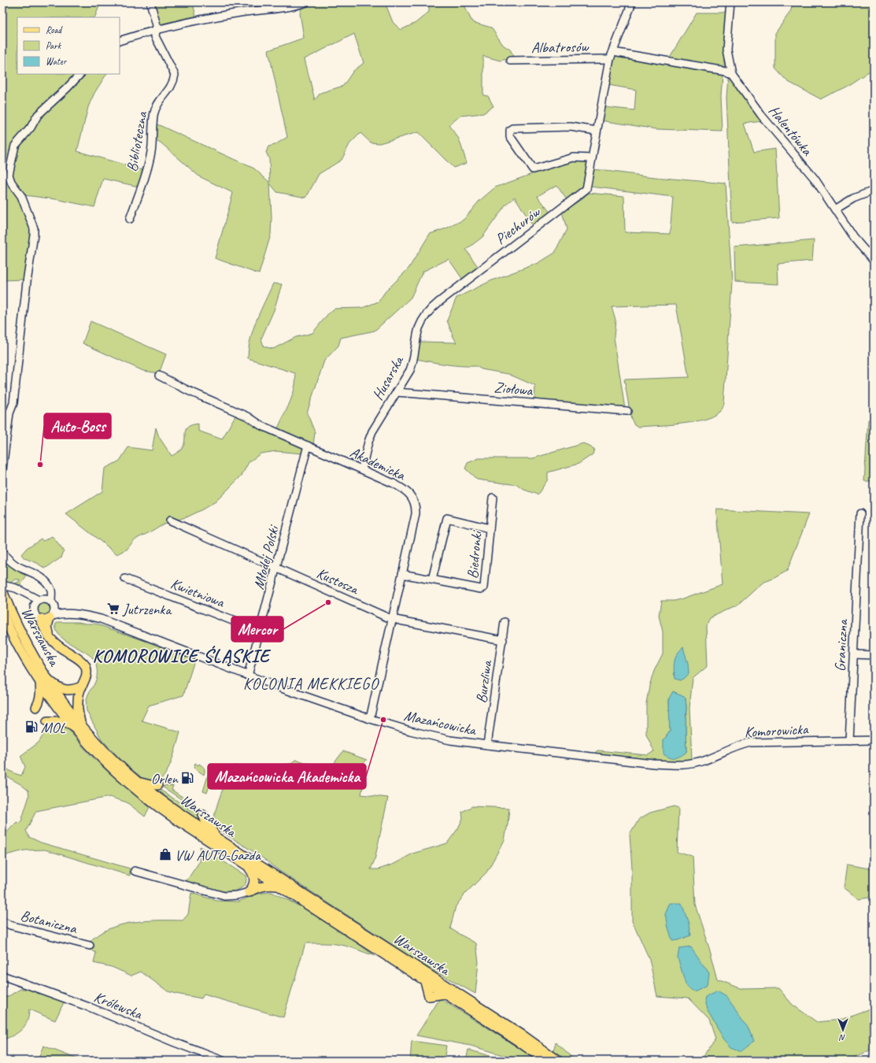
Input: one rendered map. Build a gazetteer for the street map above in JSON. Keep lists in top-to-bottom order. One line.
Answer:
{"streets":{"main road":["Warszawska"],"street":["Albatrosów","Halentówka","Biblioteczna","Piechurów","Husarska","Ziołowa","Akademicka","Biedronki","Młodej Polski","Kustosza","Kwietniowa","Graniczna","Burzliwa","Mazańcowicka","Komorowicka","Botaniczna","Królewska"]},"crossings":[["Albatrosów","Piechurów"],["Piechurów","Husarska"],["Husarska","Ziołowa"],["Husarska","Akademicka"],["Akademicka","Biedronki"],["Akademicka","Młodej Polski"],["Akademicka","Kustosza"],["Akademicka","Mazańcowicka"],["Młodej Polski","Kustosza"],["Młodej Polski","Kwietniowa"],["Młodej Polski","Mazańcowicka"],["Kustosza","Burzliwa"],["Graniczna","Komorowicka"],["Burzliwa","Mazańcowicka"],["Mazańcowicka","Komorowicka"]],"districts":["KOMOROWICE ŚLĄSKIE","KOLONIA MEKKIEGO"],"places":{"other":["Auto-Boss","Mercor","Mazańcowicka Akademicka"],"supermarket":["Jutrzenka"],"fuel station":["MOL","Orlen"],"shop":["VW AUTO-Gazda"]},"legend":["Road","Park","Water"],"north":"bottom"}
